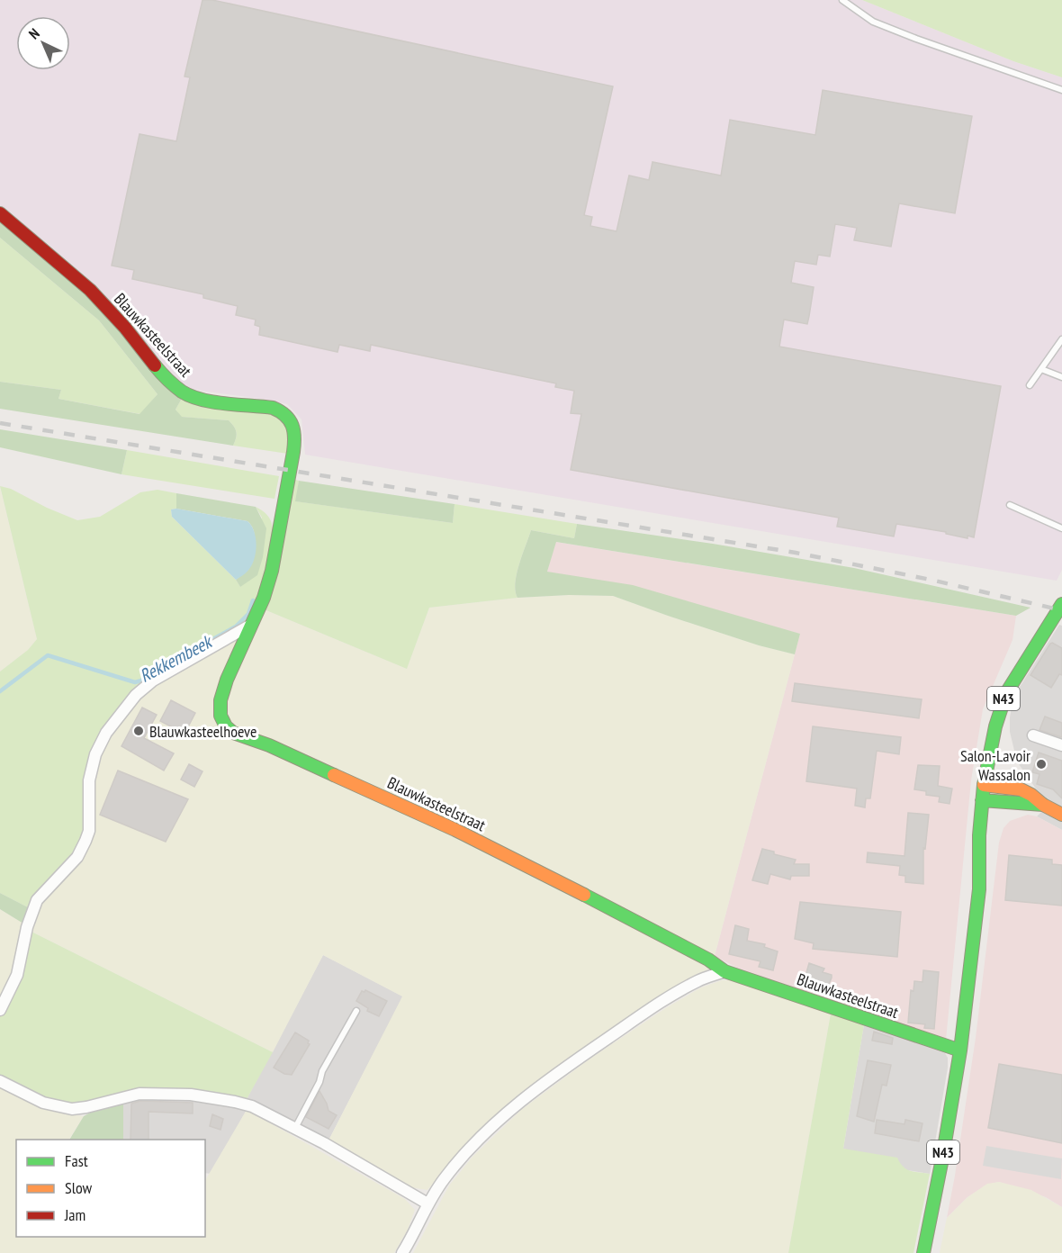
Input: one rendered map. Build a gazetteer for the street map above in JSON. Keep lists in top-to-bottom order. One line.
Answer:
{"streets":{"street":["Blauwkasteelstraat","N43"]},"crossings":[["Blauwkasteelstraat","N43"]],"water":["Rekkembeek"],"places":["Blauwkasteelhoeve","Salon-Lavoir Wassalon"],"legend":["Fast","Slow","Jam"],"north":"top left"}
